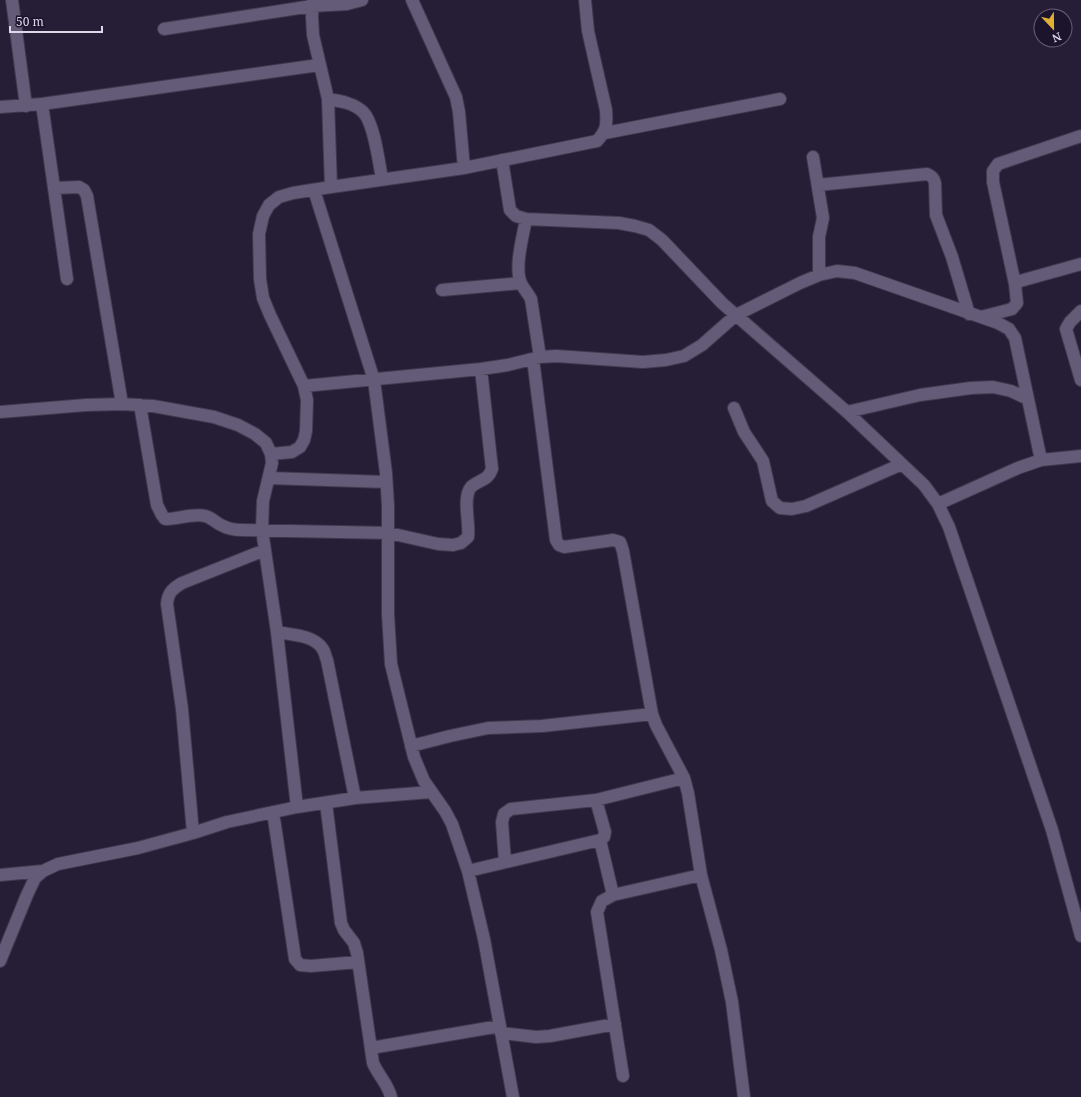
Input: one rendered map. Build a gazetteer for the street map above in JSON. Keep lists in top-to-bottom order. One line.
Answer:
{"scale_bar":"50 m","north":"bottom"}
